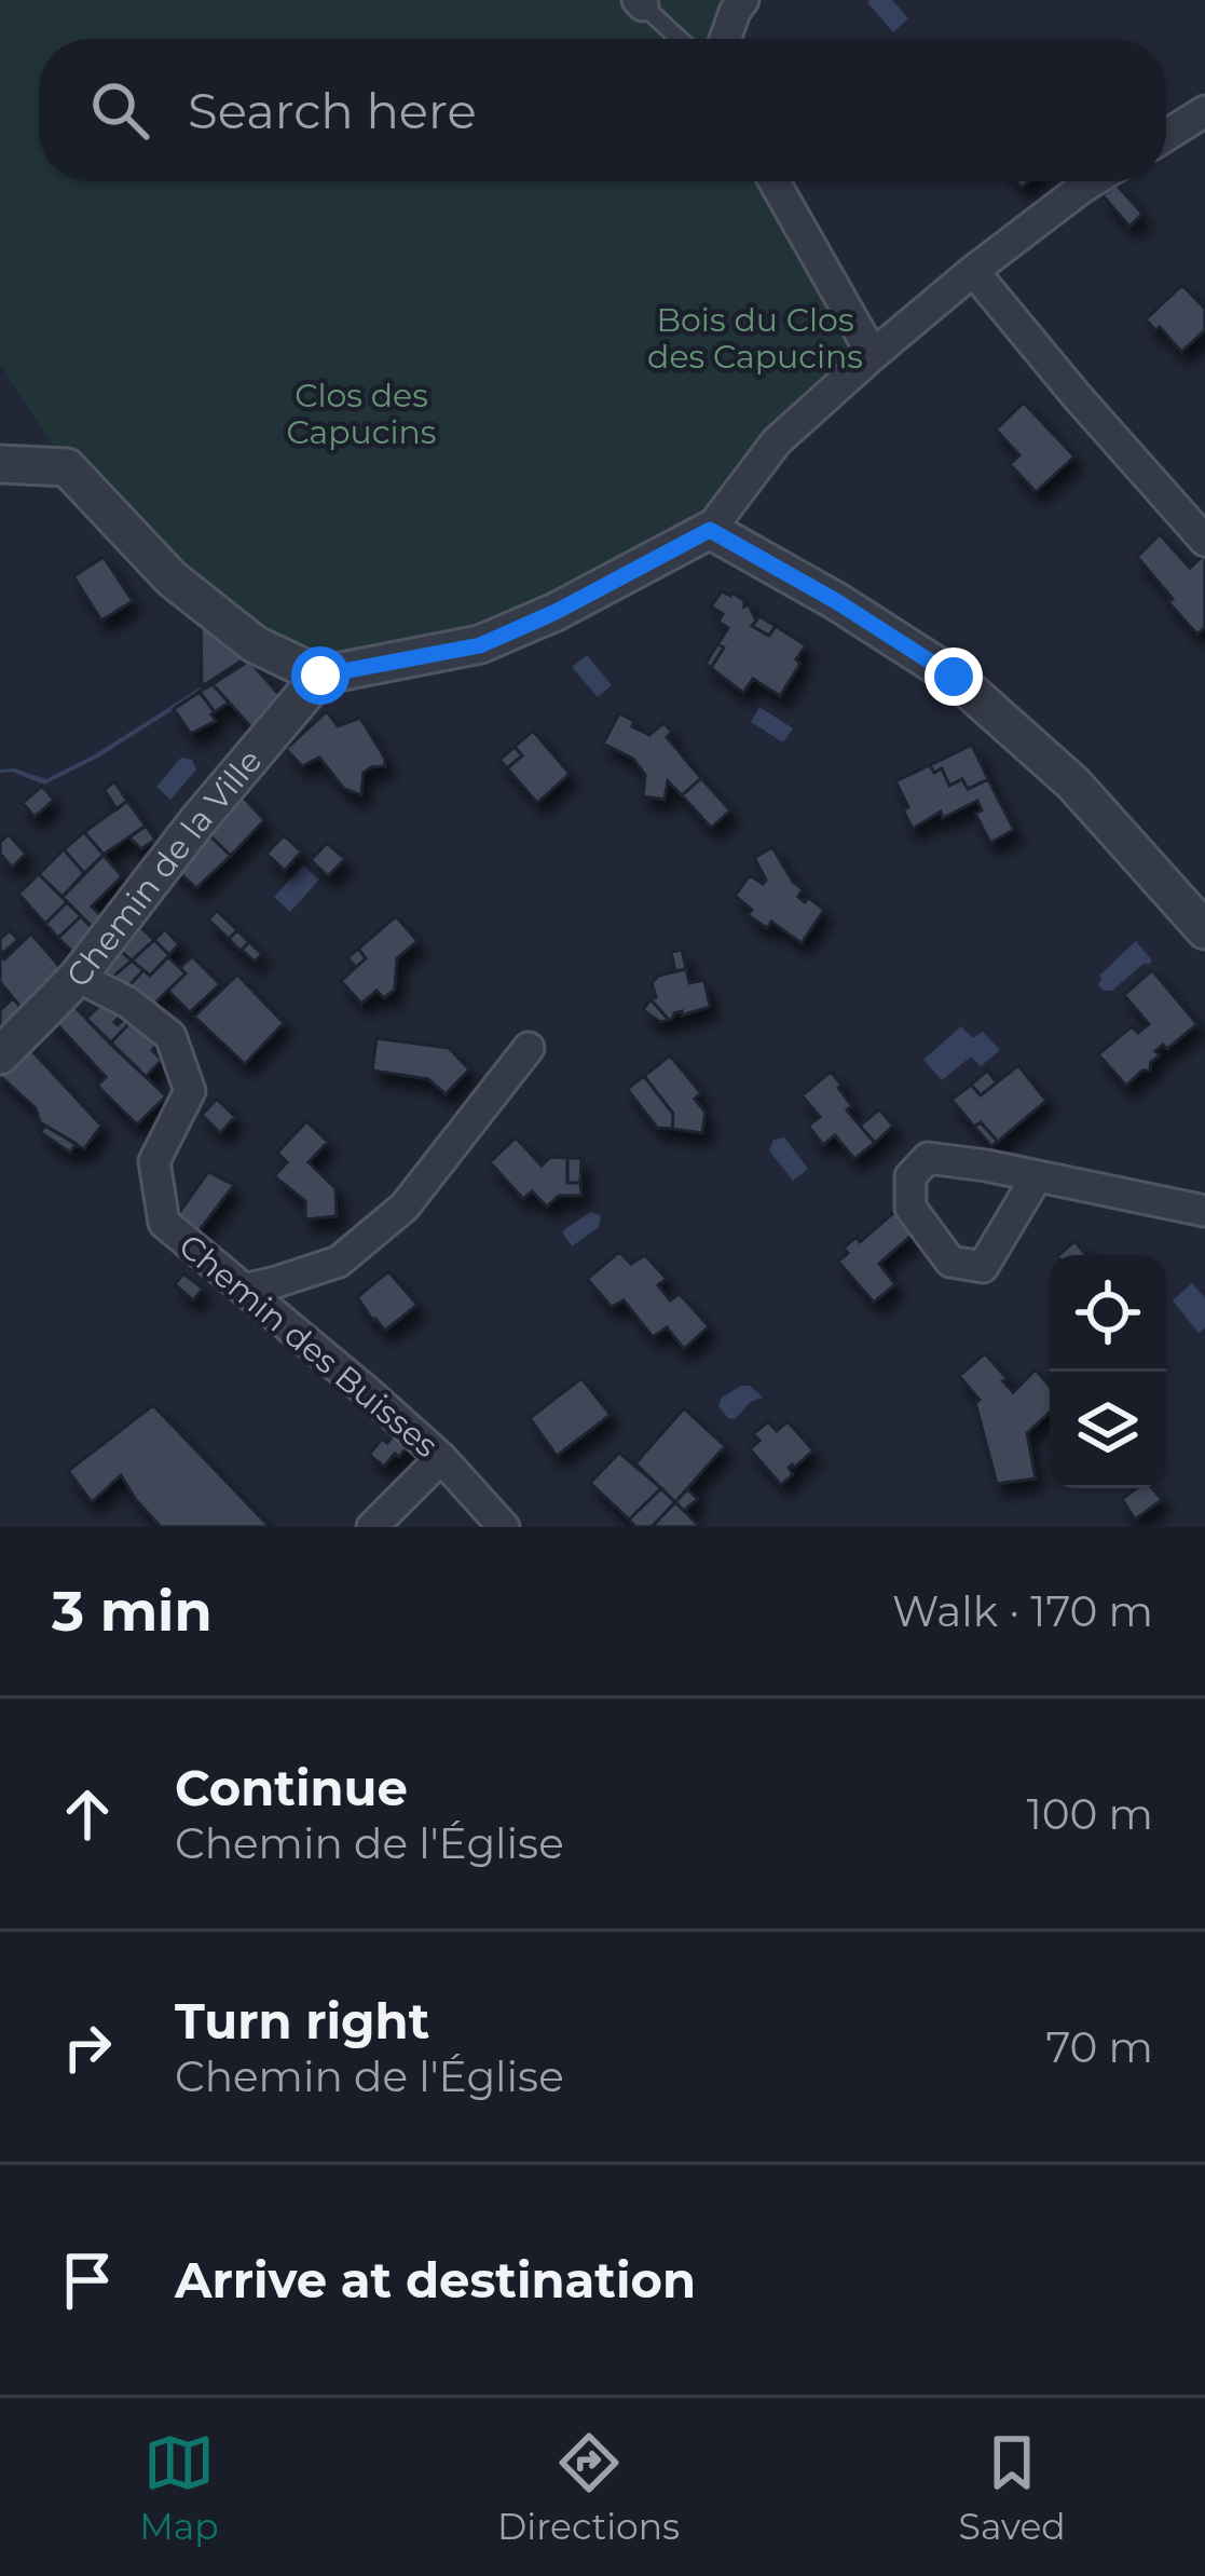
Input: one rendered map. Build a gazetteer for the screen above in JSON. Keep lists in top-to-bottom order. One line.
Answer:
{"streets":{"street":["Chemin de la Ville","Chemin des Buisses"]},"crossings":[["Chemin de la Ville","Chemin des Buisses"]],"parks":["Bois du Clos des Capucins","Clos des Capucins"],"page":{"search":"Search here","heading":["3 min","Walk · 170 m"],"list":[["Continue","Chemin de l'Église","100 m"],["Turn right","Chemin de l'Église","70 m"],"Arrive at destination"],"nav":["Map","Directions","Saved"]}}
